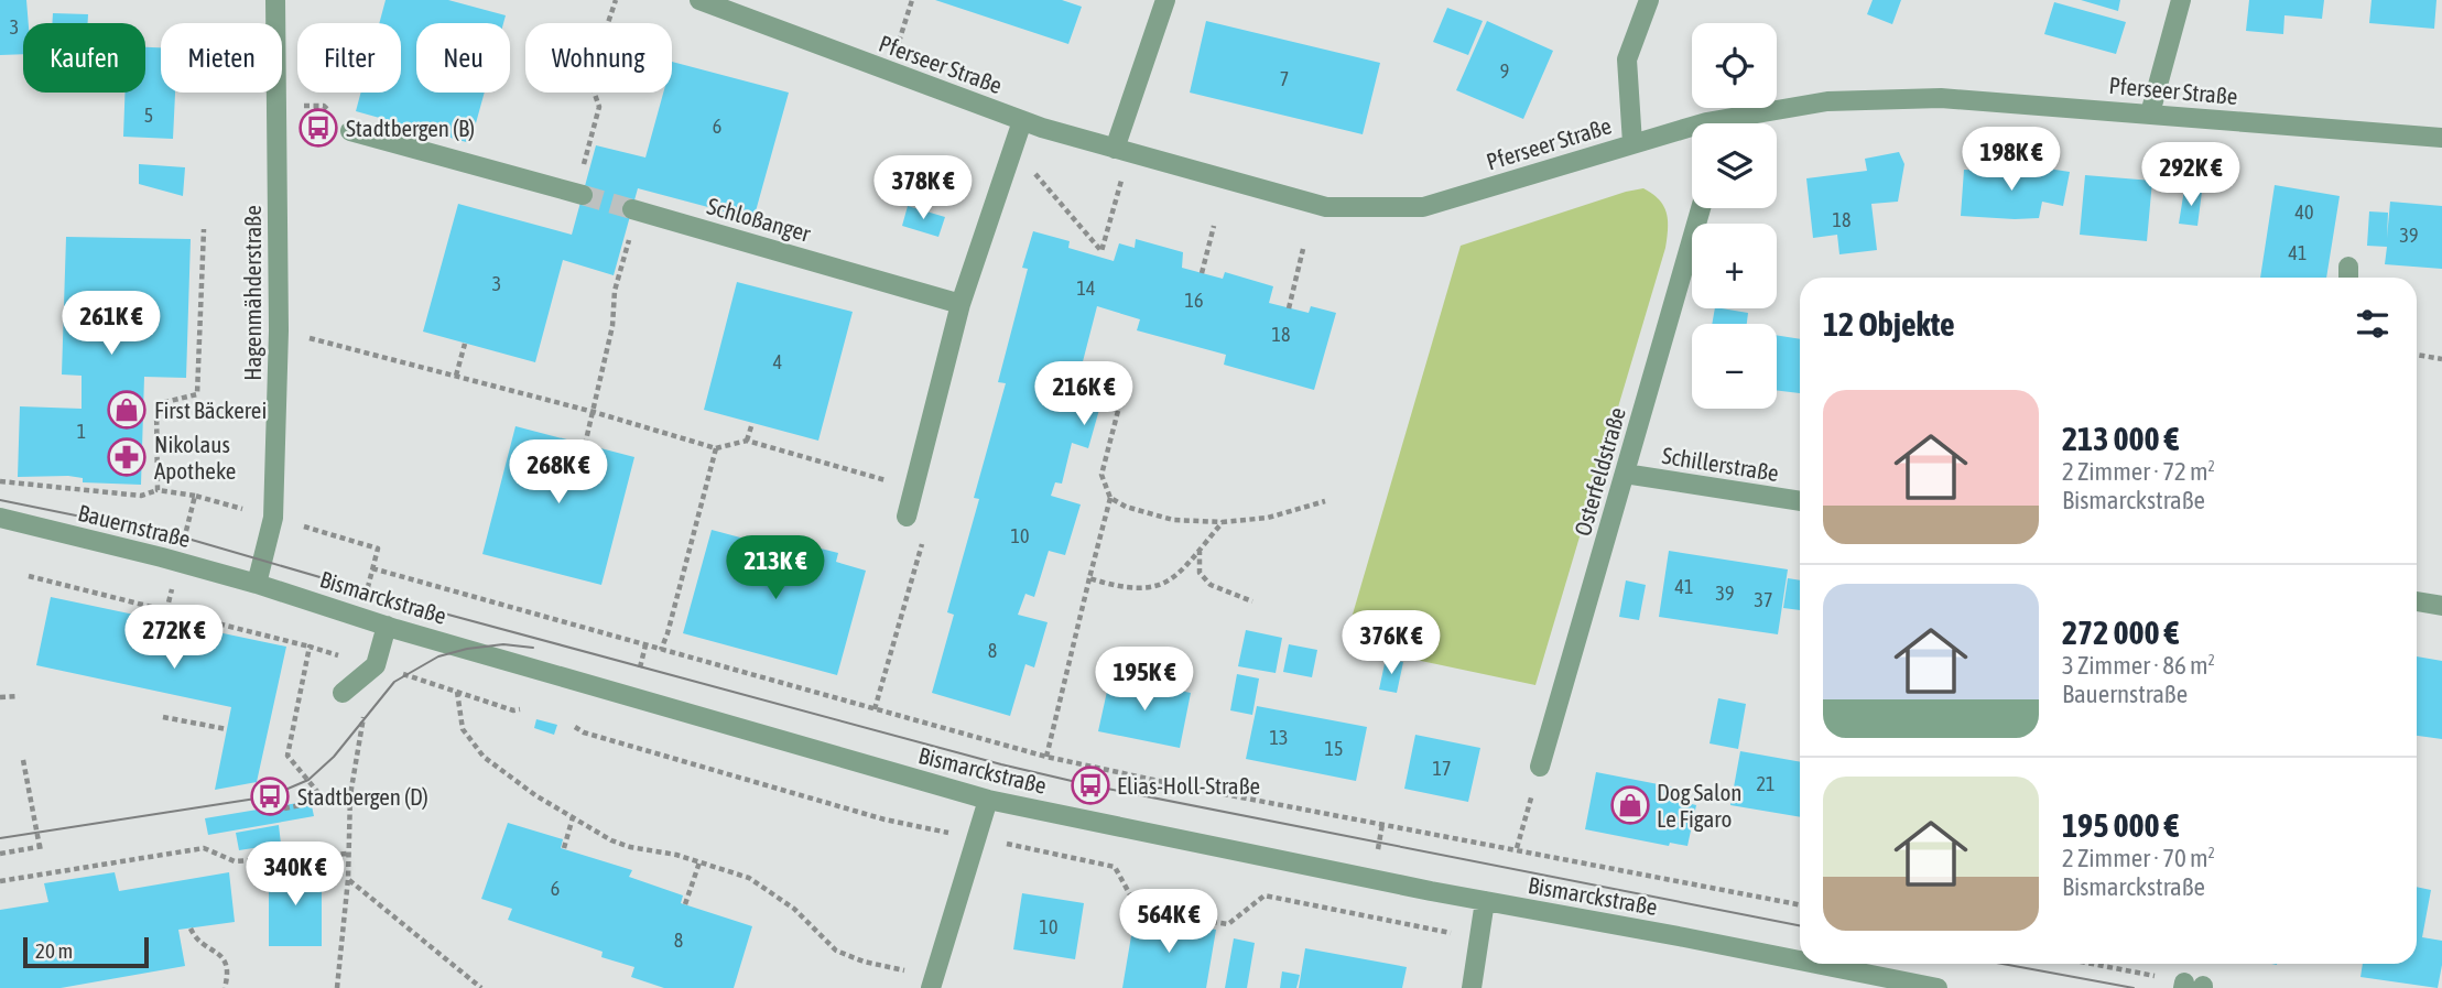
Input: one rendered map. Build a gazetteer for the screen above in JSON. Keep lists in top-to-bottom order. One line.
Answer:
{"streets":{"street":["Pferseer Straße","Schloßanger","Hagenmähderstraße","Schillerstraße","Osterfeldstraße","Bauernstraße","Bismarckstraße"]},"crossings":[["Hagenmähderstraße","Bauernstraße"],["Hagenmähderstraße","Bismarckstraße"],["Schillerstraße","Osterfeldstraße"],["Bauernstraße","Bismarckstraße"]],"places":{"bus stop":["Stadtbergen (B)","Elias-Holl-Straße","Stadtbergen (D)"],"shop":["First Bäckerei","Dog Salon Le Figaro"],"pharmacy":["Nikolaus Apotheke"]},"house_numbers":["3","9","7","5","6","40","18","39","41","3","14","16","18","4","1","10","41","39","37","8","13","15","17","21","6","10","8"],"scale_bar":"20 m","page":{"map_buttons":["+","−"],"chip":["Kaufen","Mieten","Filter","Neu","Wohnung"],"price":["198K €","292K €","378K €","261K €","216K €","268K €","213K €","272K €","376K €","195K €","340K €","564K €"],"heading":"12 Objekte","list":[{"name":"213 000 €","note":"2 Zimmer · 72 m² · Bismarckstraße"},{"name":"272 000 €","note":"3 Zimmer · 86 m² · Bauernstraße"},{"name":"195 000 €","note":"2 Zimmer · 70 m² · Bismarckstraße"}],"scale":"20 m"}}
